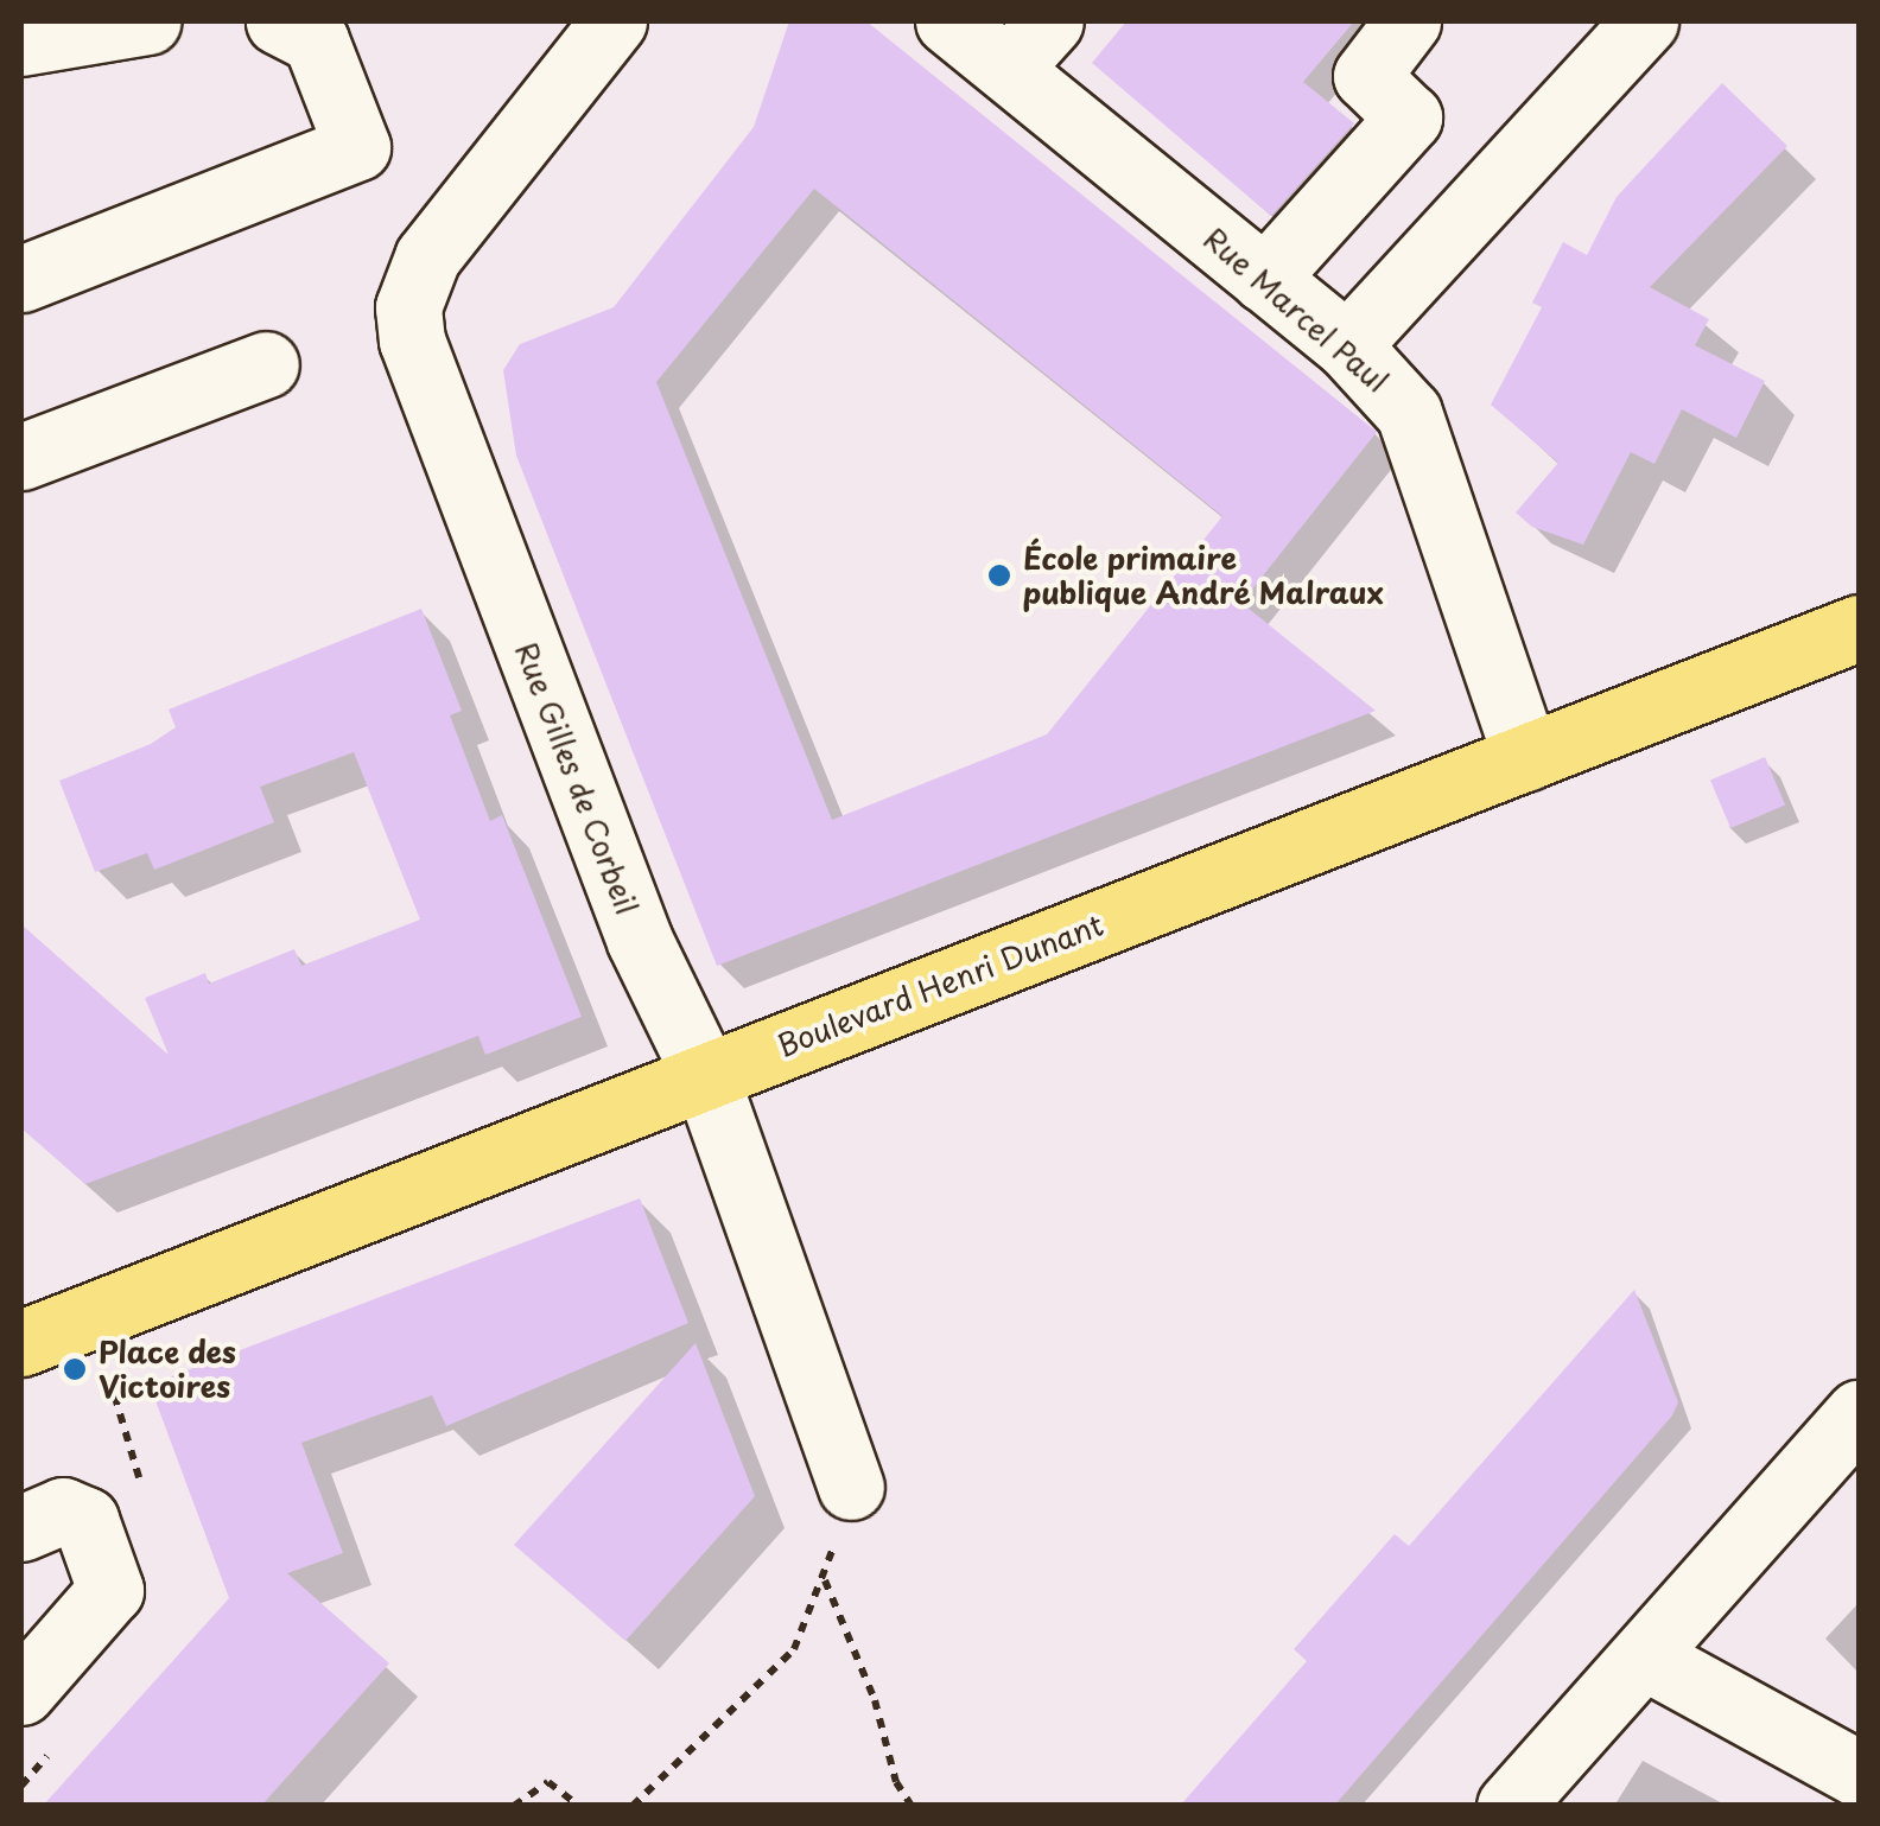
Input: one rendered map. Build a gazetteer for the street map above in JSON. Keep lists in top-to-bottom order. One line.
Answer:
{"streets":{"main road":["Boulevard Henri Dunant"],"street":["Rue Marcel Paul","Rue Gilles de Corbeil"]},"crossings":[["Rue Marcel Paul","Boulevard Henri Dunant"],["Rue Gilles de Corbeil","Boulevard Henri Dunant"]],"places":["École primaire publique André Malraux","Place des Victoires"]}
